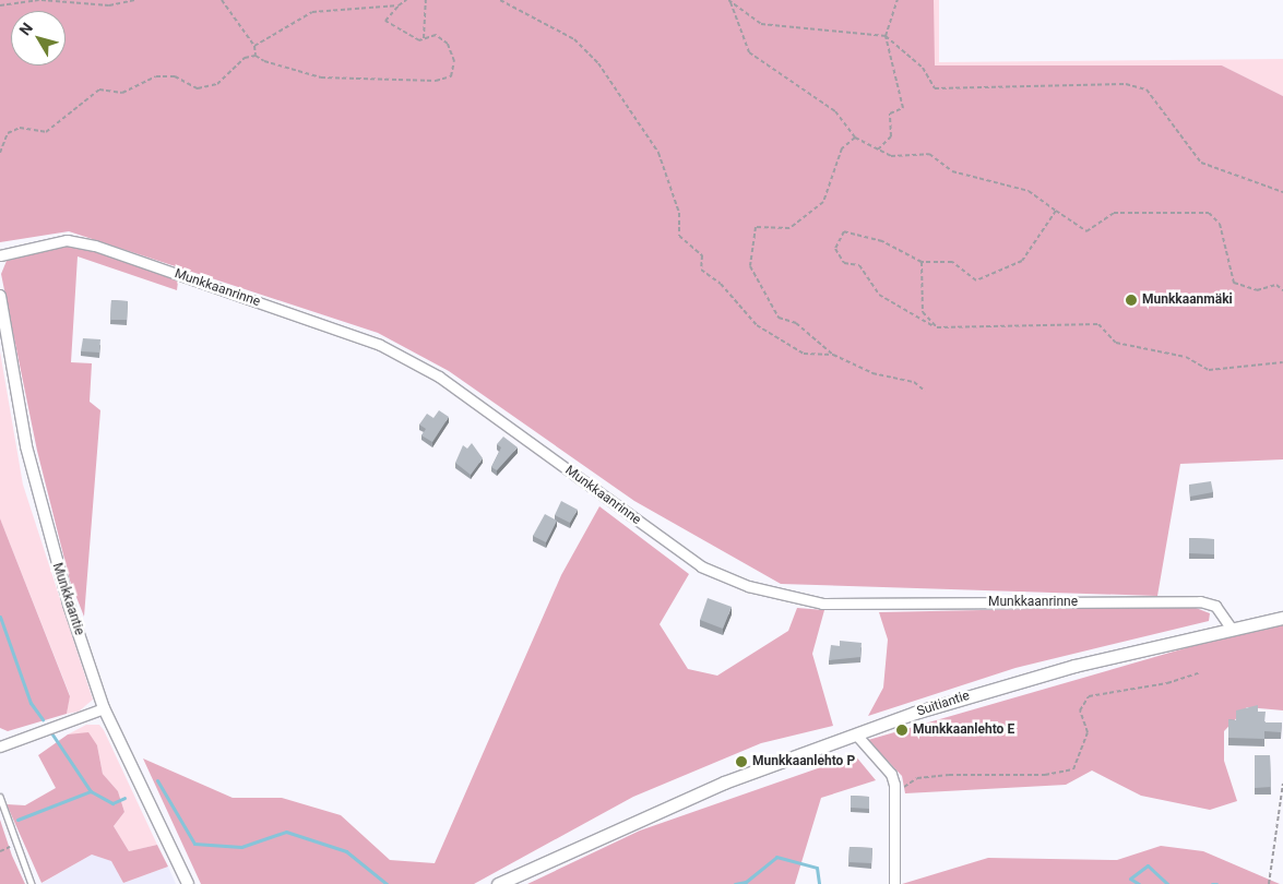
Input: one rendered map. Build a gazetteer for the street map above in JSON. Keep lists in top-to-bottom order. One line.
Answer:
{"streets":{"main road":["Suitiantie"],"street":["Munkkaanrinne","Munkkaantie"]},"crossings":[["Munkkaanrinne","Suitiantie"]],"places":["Munkkaanmäki","Munkkaanlehto E","Munkkaanlehto P"],"north":"top left"}
